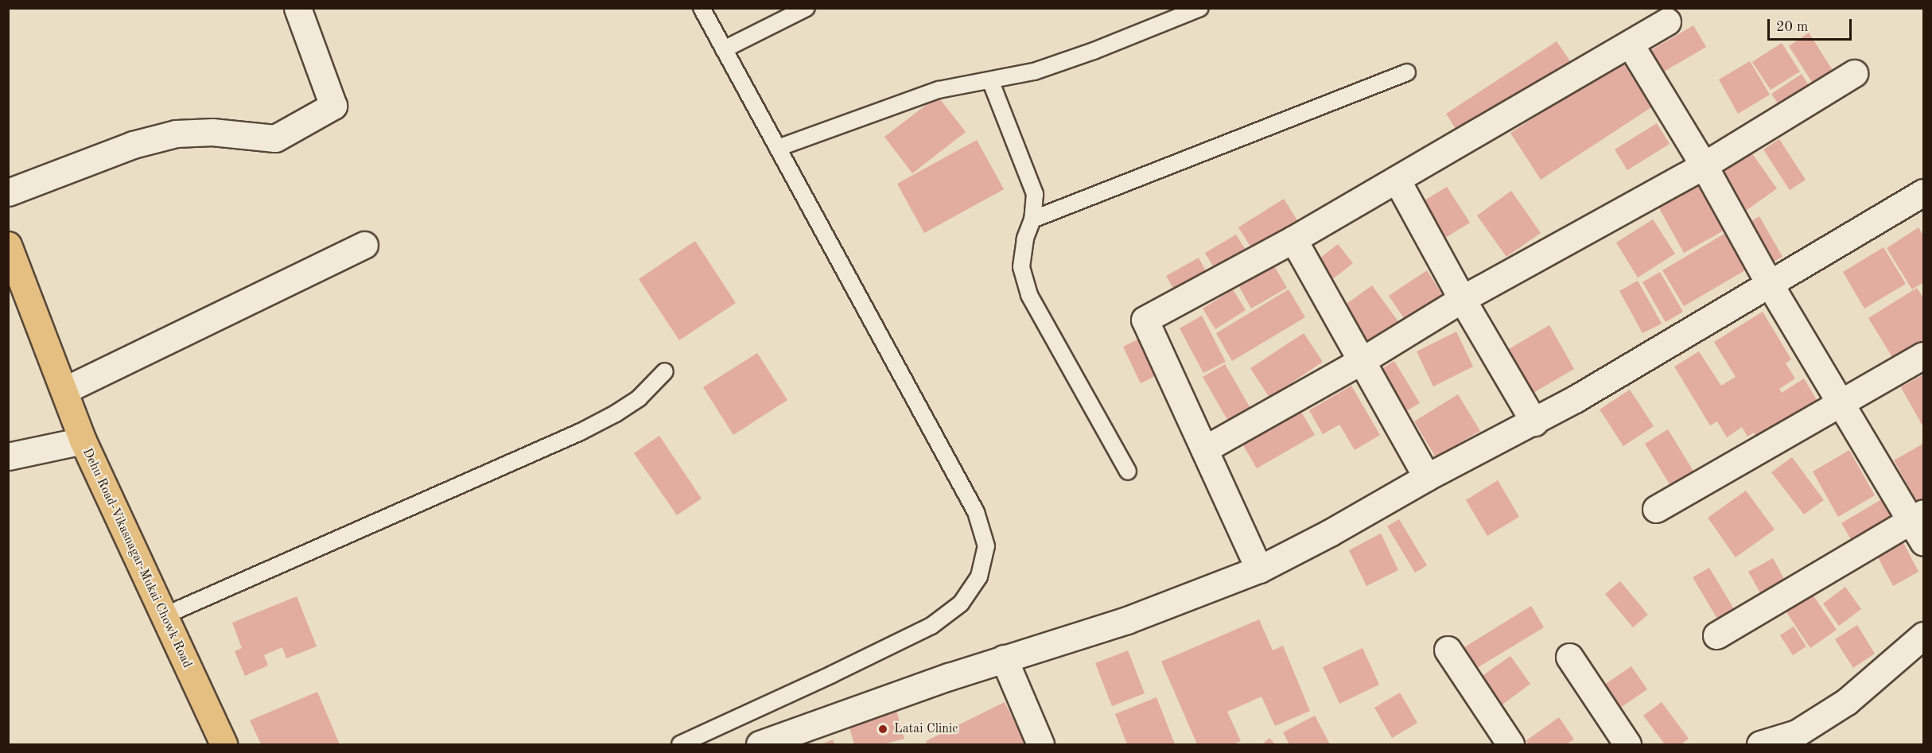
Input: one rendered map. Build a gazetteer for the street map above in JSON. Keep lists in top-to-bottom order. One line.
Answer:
{"streets":{"main road":["Dehu Road-Vikasnagar-Mukai Chowk Road"]},"places":["Latai Clinic"],"scale_bar":"20 m"}
